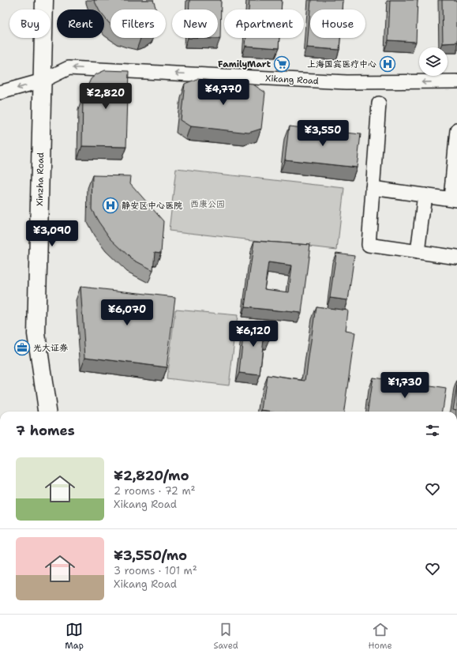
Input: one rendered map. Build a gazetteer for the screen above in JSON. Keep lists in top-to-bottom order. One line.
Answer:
{"streets":{"main road":["Xinzha Road"],"street":["Xikang Road"]},"crossings":[["Xikang Road","Xinzha Road"]],"one_way":["Xikang Road"],"parks":["西康公园"],"places":{"supermarket":["FamilyMart"],"hospital":["上海国宾医疗中心","静安区中心医院"],"office":["光大证券"]},"page":{"chip":["Buy","Rent","Filters","New","Apartment","House"],"price":["¥4,770","¥2,820","¥3,550","¥3,090","¥6,070","¥6,120","¥1,730"],"heading":"7 homes","list":[{"name":"¥2,820/mo","note":"2 rooms · 72 m² · Xikang Road"},{"name":"¥3,550/mo","note":"3 rooms · 101 m² · Xikang Road"}],"tabs":["Map","Saved","Home"]}}
